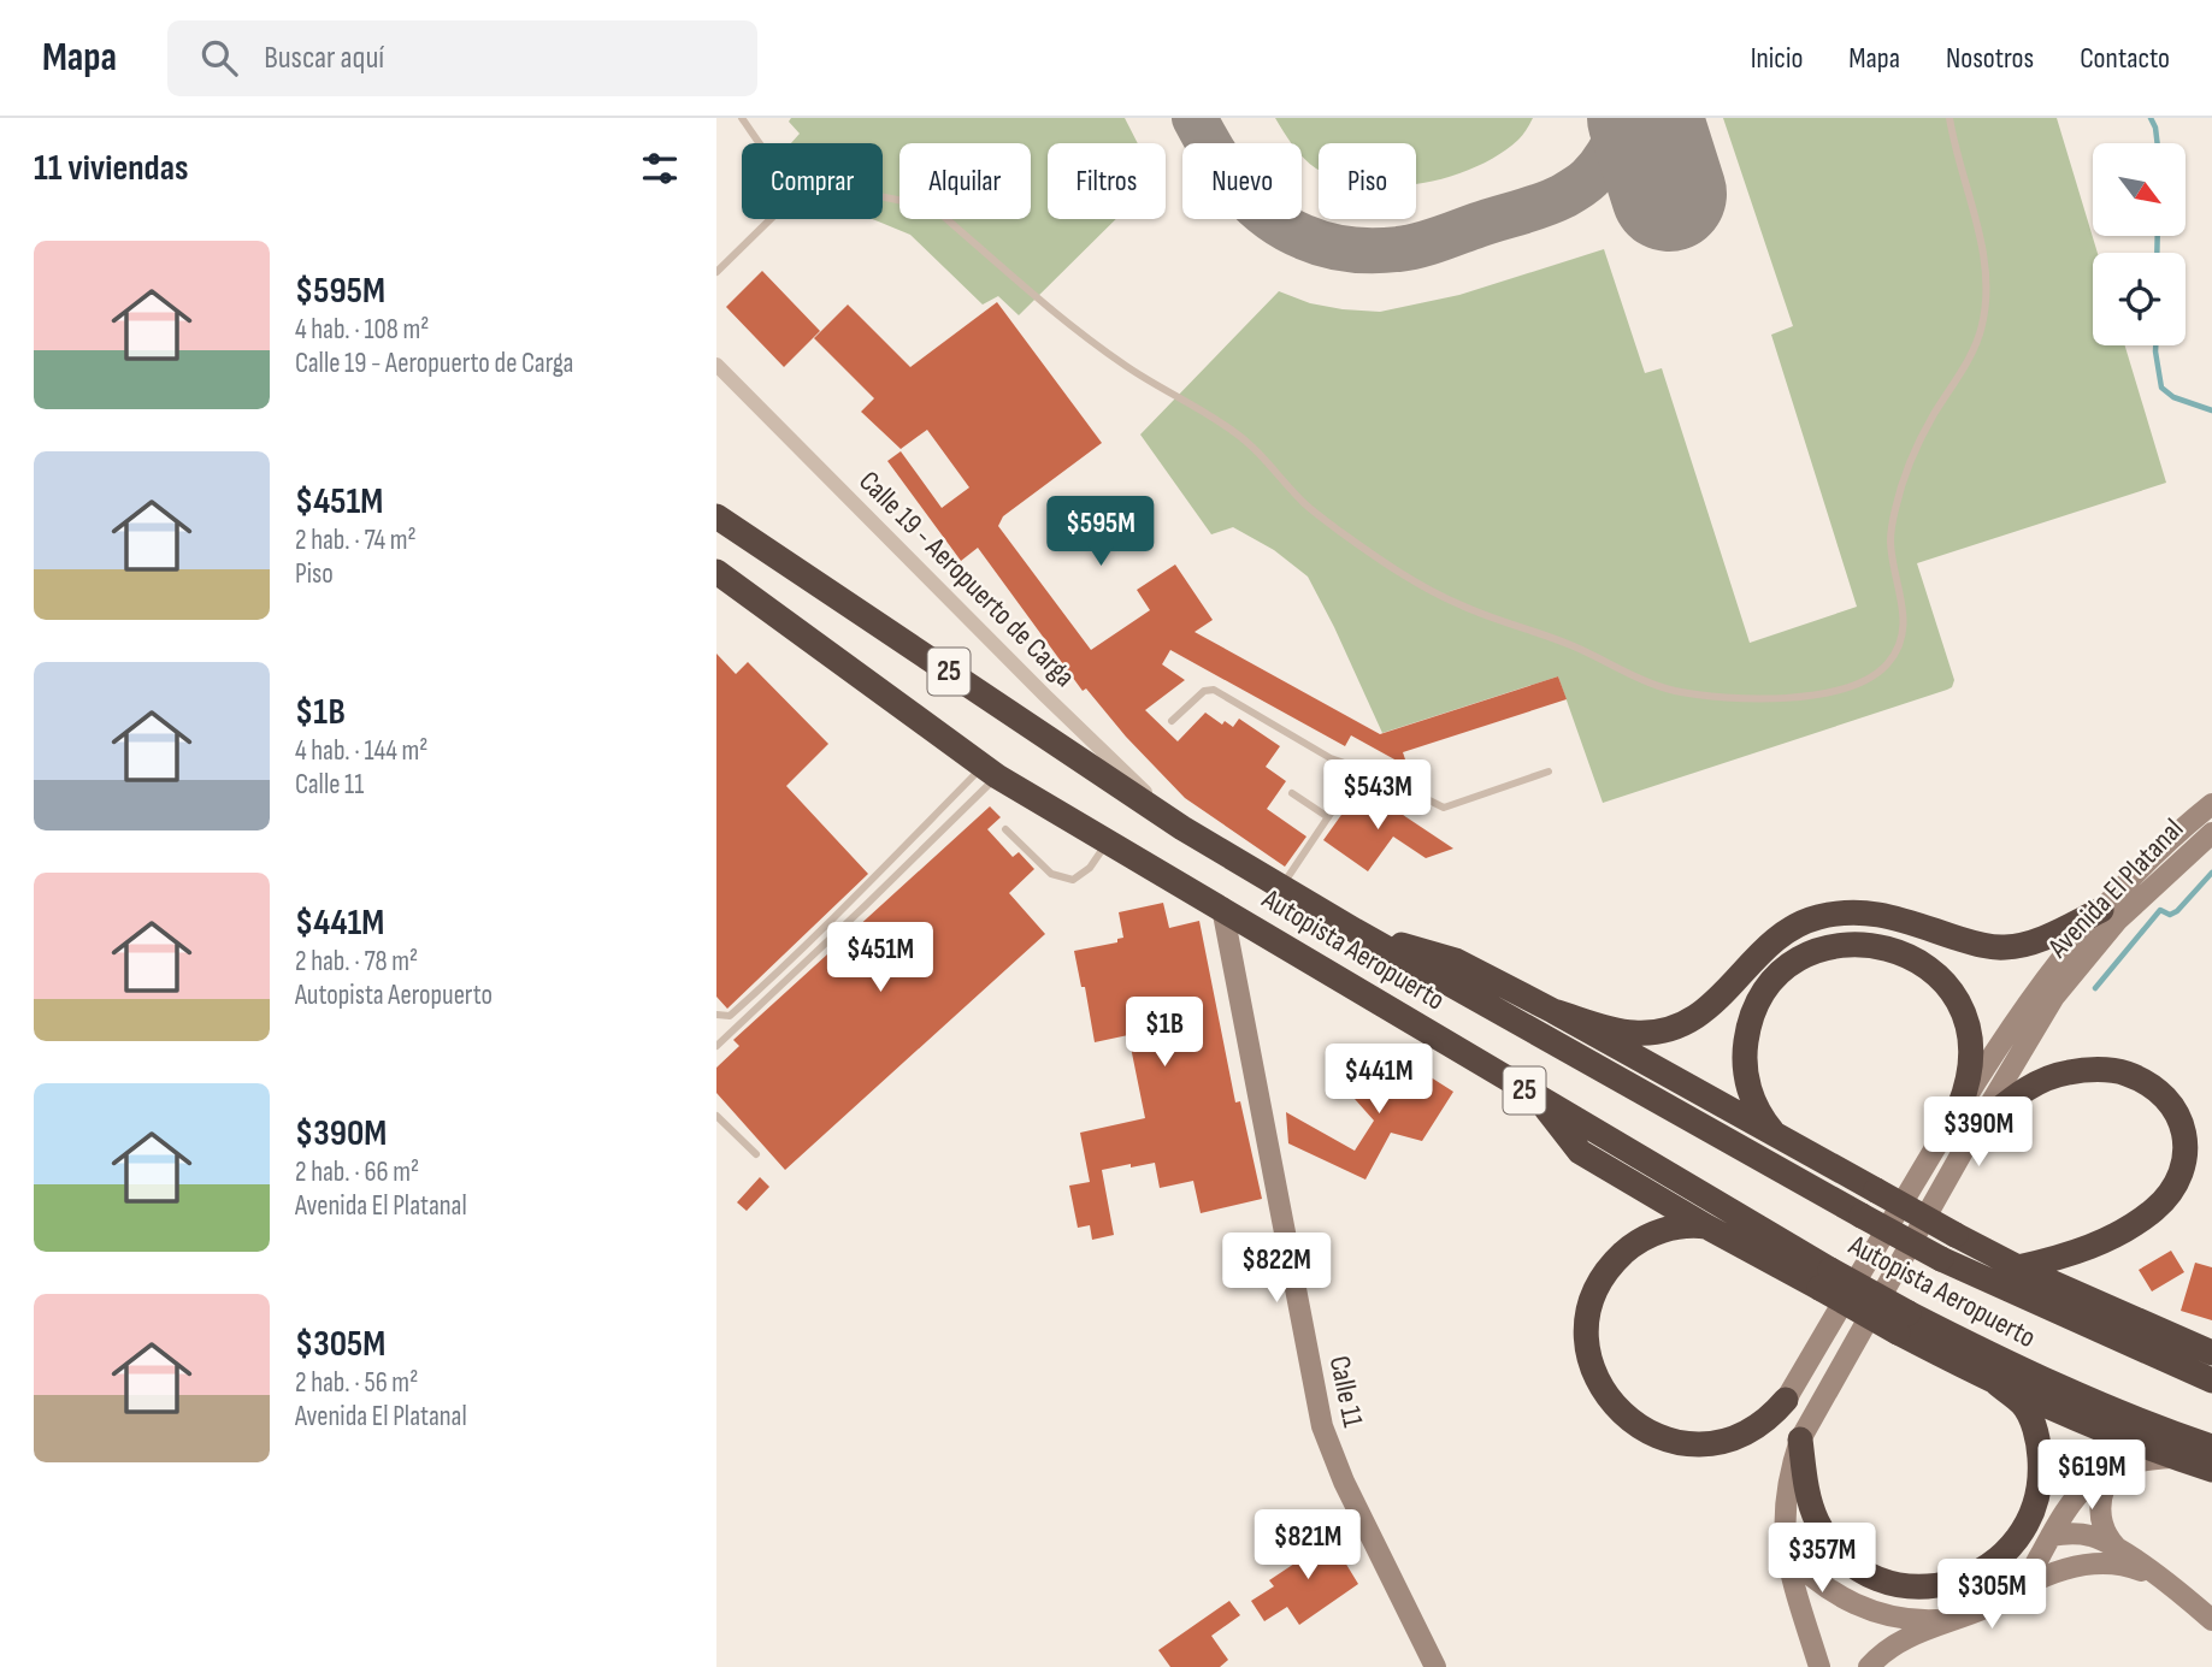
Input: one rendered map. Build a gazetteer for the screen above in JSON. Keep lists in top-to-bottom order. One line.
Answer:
{"streets":{"highway":["25","Autopista Aeropuerto"],"main road":["Avenida El Platanal","Calle 11"],"street":["Calle 19 - Aeropuerto de Carga"]},"crossings":[["Calle 19 - Aeropuerto de Carga","Autopista Aeropuerto"],["Autopista Aeropuerto","Calle 11"]],"north":"bottom right","page":{"header":"Mapa","search":"Buscar aquí","nav":["Inicio","Mapa","Nosotros","Contacto"],"heading":"11 viviendas","chip":["Comprar","Alquilar","Filtros","Nuevo","Piso"],"list":[{"name":"$595M","note":"4 hab. · 108 m² · Calle 19 - Aeropuerto de Carga"},{"name":"$451M","note":"2 hab. · 74 m² · Piso"},{"name":"$1B","note":"4 hab. · 144 m² · Calle 11"},{"name":"$441M","note":"2 hab. · 78 m² · Autopista Aeropuerto"},{"name":"$390M","note":"2 hab. · 66 m² · Avenida El Platanal"},{"name":"$305M","note":"2 hab. · 56 m² · Avenida El Platanal"}],"price":["$595M","$543M","$451M","$1B","$441M","$390M","$822M","$619M","$821M","$357M","$305M"]}}
